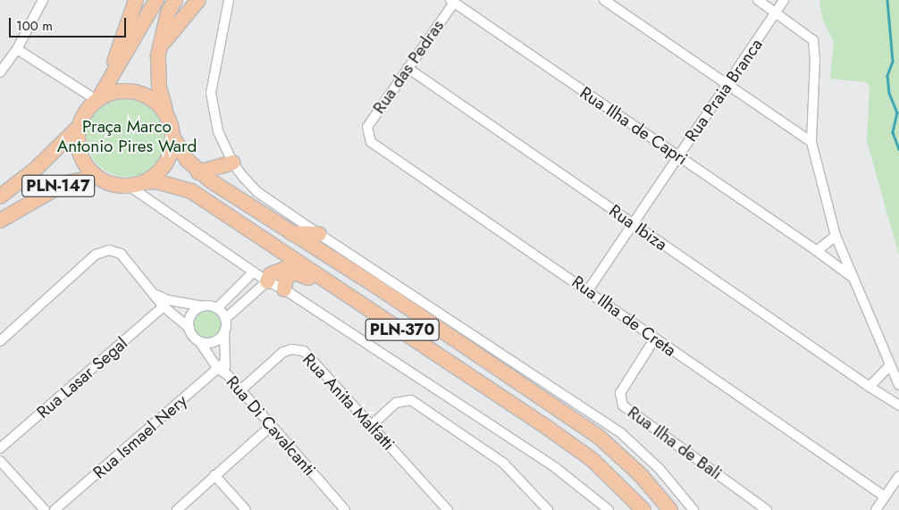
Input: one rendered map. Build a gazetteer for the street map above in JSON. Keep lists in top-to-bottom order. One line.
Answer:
{"streets":{"main road":["PLN-147","PLN-370"],"street":["Rua das Pedras","Rua Praia Branca","Rua Ilha de Capri","Rua Ibiza","Rua Ilha de Creta","Rua Lasar Segal","Rua Anita Malfatti","Rua Di Cavalcanti","Rua Ismael Nery","Rua Ilha de Bali"]},"crossings":[["Rua das Pedras","Rua Ilha de Capri"],["Rua das Pedras","Rua Ibiza"],["Rua das Pedras","Rua Ilha de Creta"],["Rua Praia Branca","Rua Ilha de Capri"],["Rua Praia Branca","Rua Ibiza"],["Rua Praia Branca","Rua Ilha de Creta"],["PLN-147","PLN-370"],["Rua Ilha de Creta","Rua Ilha de Bali"],["Rua Anita Malfatti","Rua Di Cavalcanti"],["Rua Di Cavalcanti","Rua Ismael Nery"]],"parks":["Praça Marco Antonio Pires Ward"],"scale_bar":"100 m"}
